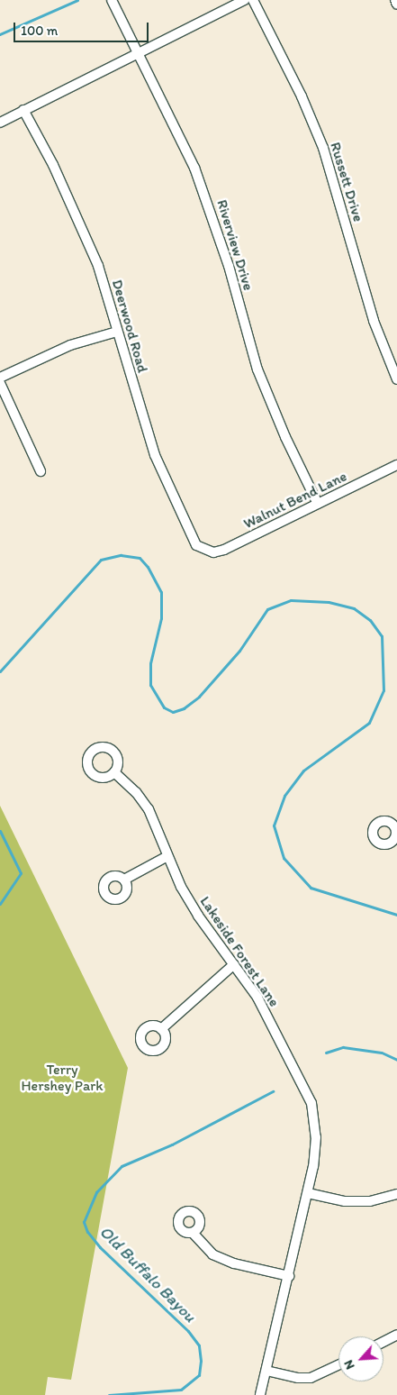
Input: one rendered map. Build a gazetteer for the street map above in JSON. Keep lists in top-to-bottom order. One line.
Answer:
{"streets":{"street":["Russett Drive","Riverview Drive","Deerwood Road","Walnut Bend Lane","Lakeside Forest Lane"]},"crossings":[["Riverview Drive","Walnut Bend Lane"],["Deerwood Road","Walnut Bend Lane"]],"water":["Old Buffalo Bayou"],"parks":["Terry Hershey Park"],"scale_bar":"100 m","north":"bottom left"}
